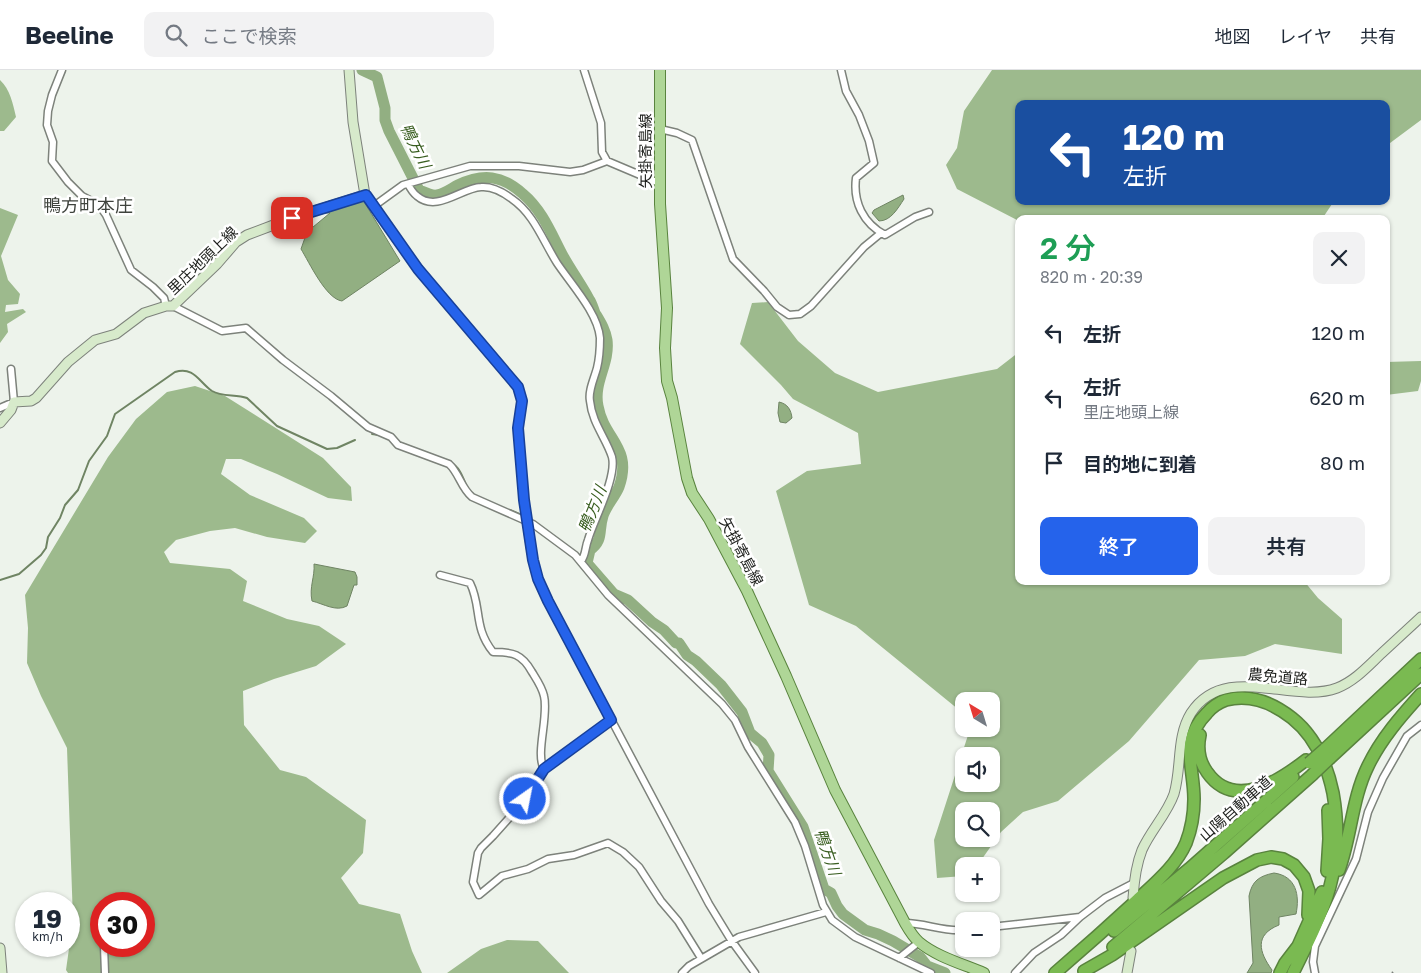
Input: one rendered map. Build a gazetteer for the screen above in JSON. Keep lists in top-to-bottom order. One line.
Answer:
{"streets":{"highway":["山陽自動車道"],"main road":["矢掛寄島線","里庄地頭上線","農免道路"]},"districts":["鴨方町本庄"],"water":["鴨方川"],"north":"top left","page":{"header":"Beeline","search":"ここで検索","nav":["地図","レイヤ","共有"],"turn":["120 m","左折"],"heading":["2 分","820 m · 20:39"],"list":[{"name":"左折","value":"120 m"},{"name":"左折","note":"里庄地頭上線","value":"620 m"},{"name":"目的地に到着","value":"80 m"}],"buttons":["終了","共有"],"map_buttons":["+","−"],"speed":"19 km/h","limit":"30"}}
